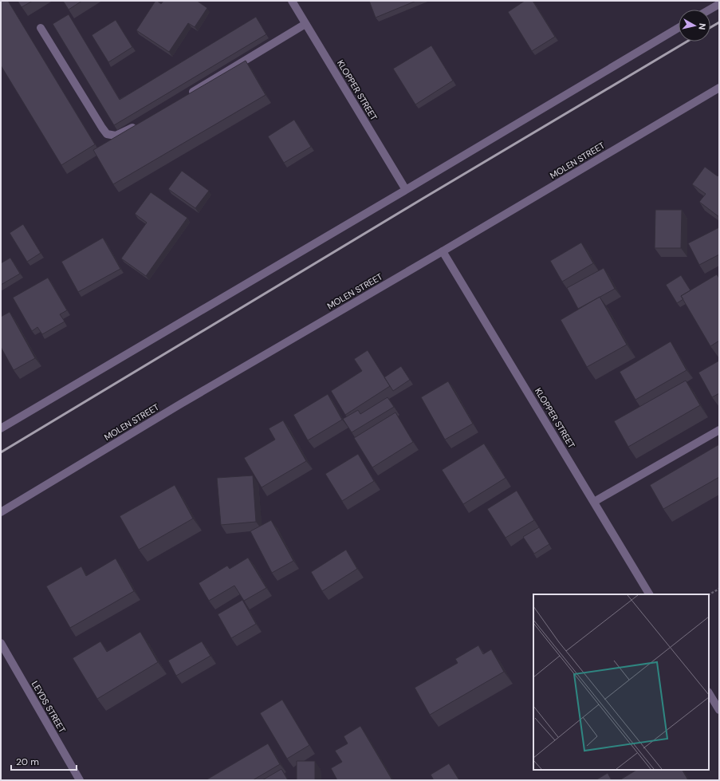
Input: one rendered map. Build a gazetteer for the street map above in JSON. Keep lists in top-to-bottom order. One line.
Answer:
{"streets":{"street":["KLOPPER STREET","MOLEN STREET","LEYDS STREET"]},"crossings":[["KLOPPER STREET","MOLEN STREET"]],"scale_bar":"20 m","north":"right"}
